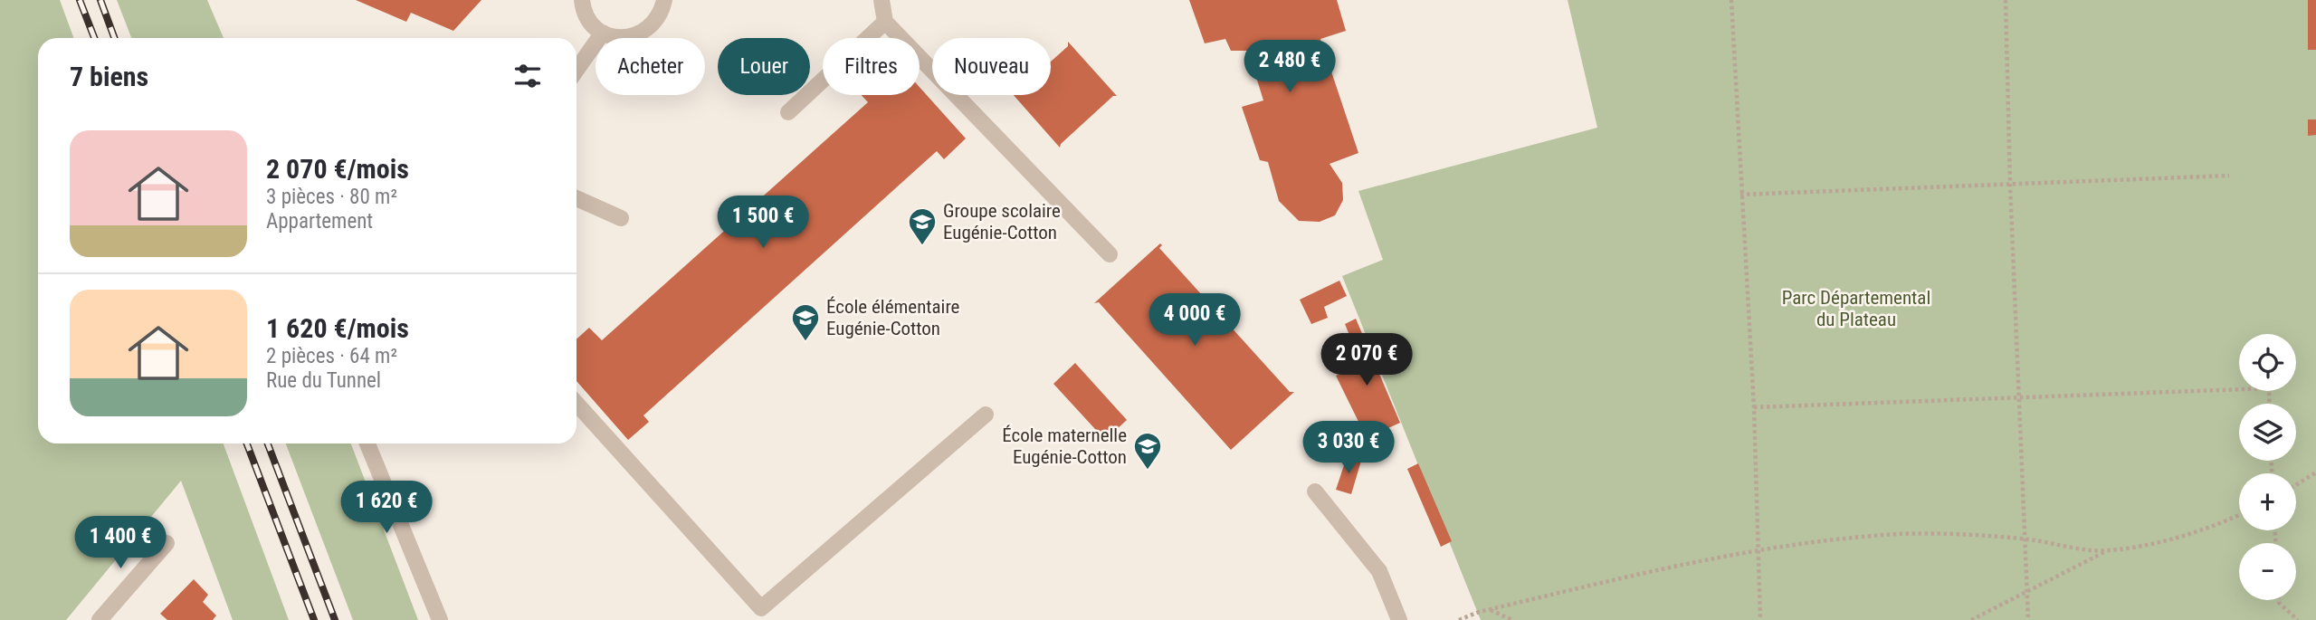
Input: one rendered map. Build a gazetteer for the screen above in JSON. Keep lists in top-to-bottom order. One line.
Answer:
{"parks":["Parc Départemental du Plateau"],"places":{"school or university":["Groupe scolaire Eugénie-Cotton","École élémentaire Eugénie-Cotton","École maternelle Eugénie-Cotton"]},"page":{"chip":["Acheter","Louer","Filtres","Nouveau"],"heading":"7 biens","price":["2 480 €","1 500 €","4 000 €","2 070 €","3 030 €","1 620 €","1 400 €"],"list":[{"name":"2 070 €/mois","note":"3 pièces · 80 m² · Appartement"},{"name":"1 620 €/mois","note":"2 pièces · 64 m² · Rue du Tunnel"}],"map_buttons":["+","−"]}}
